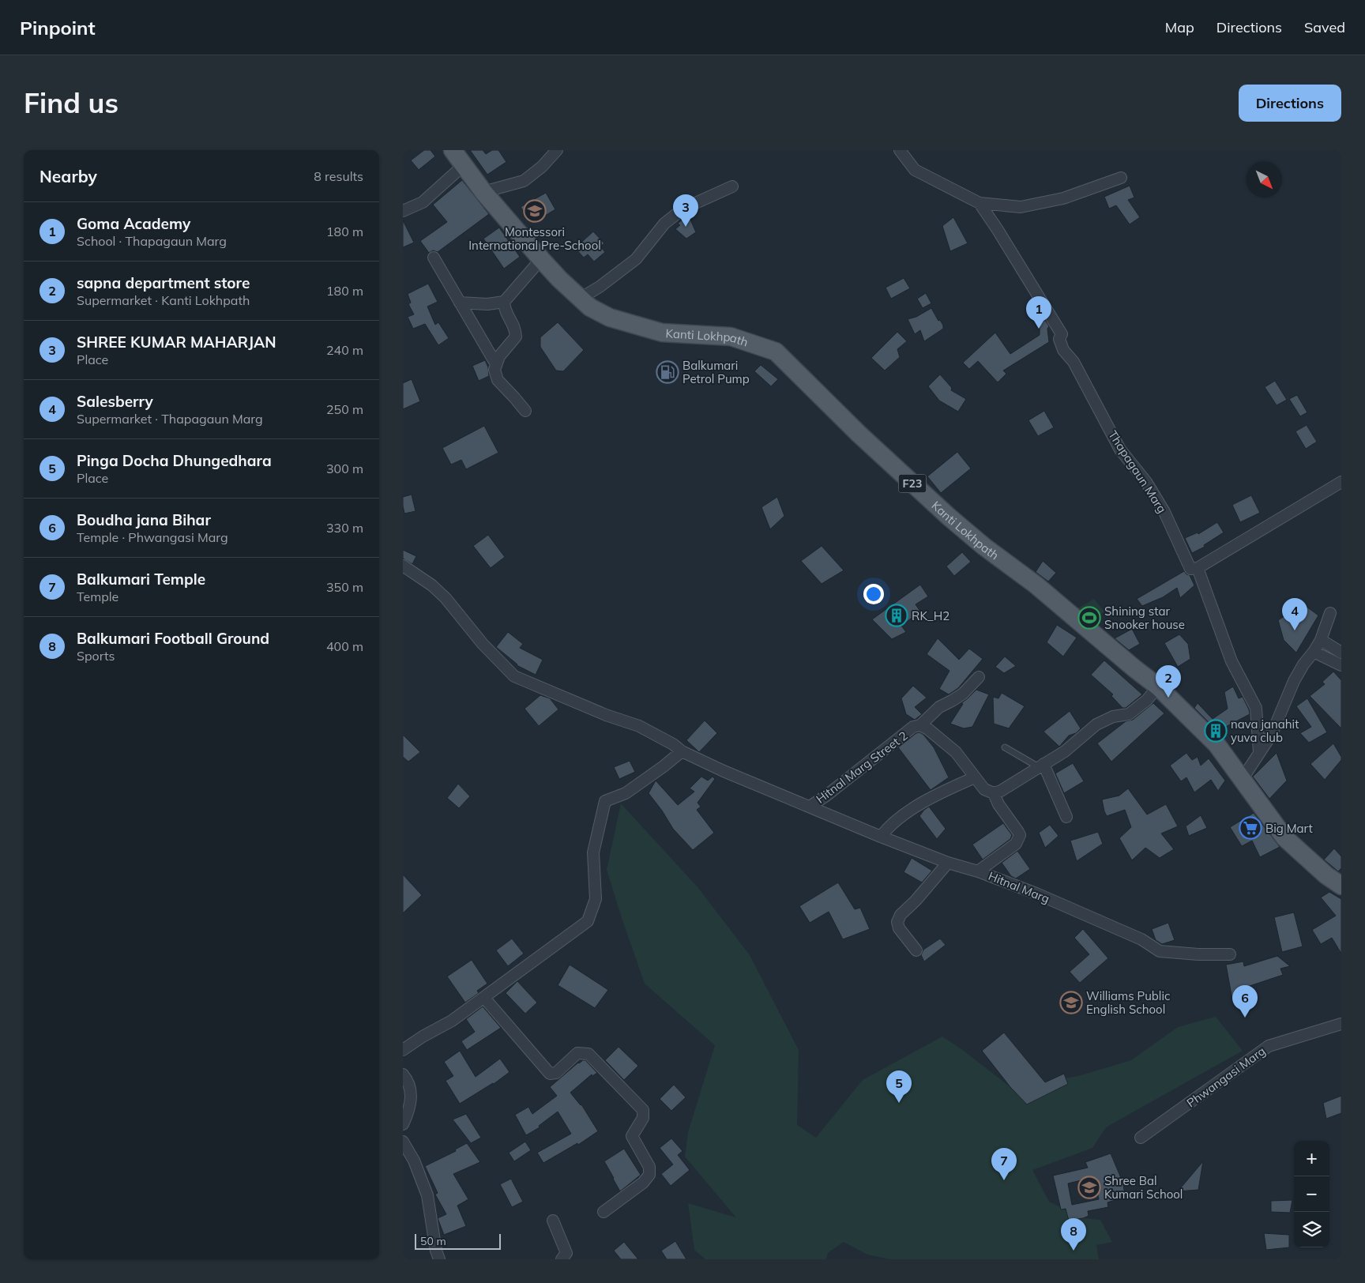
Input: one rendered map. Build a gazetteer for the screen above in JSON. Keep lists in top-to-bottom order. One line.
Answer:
{"streets":{"main road":["Kanti Lokhpath","F23"],"street":["Thapagaun Marg","Hitnal Marg Street 2","Hitnal Marg","Phwangasi Marg"]},"crossings":[["Hitnal Marg Street 2","Hitnal Marg"]],"places":{"school or university":["Montessori International Pre-School","Williams Public English School","Shree Bal Kumari School"],"fuel station":["Balkumari Petrol Pump"],"building":["RK_H2","nava janahit yuva club"],"sports":["Shining star Snooker house"],"supermarket":["Big Mart"]},"scale_bar":"50 m","north":"bottom right","page":{"header":"Pinpoint","nav":["Map","Directions","Saved"],"buttons":"Directions","title":"Find us","heading":["Nearby","8 results"],"pins":["3","1","4","2","6","5","7","8"],"list":[{"mark":"1","name":"Goma Academy","note":"School · Thapagaun Marg","value":"180 m"},{"mark":"2","name":"sapna department store","note":"Supermarket · Kanti Lokhpath","value":"180 m"},{"mark":"3","name":"SHREE KUMAR MAHARJAN","note":"Place","value":"240 m"},{"mark":"4","name":"Salesberry","note":"Supermarket · Thapagaun Marg","value":"250 m"},{"mark":"5","name":"Pinga Docha Dhungedhara","note":"Place","value":"300 m"},{"mark":"6","name":"Boudha jana Bihar","note":"Temple · Phwangasi Marg","value":"330 m"},{"mark":"7","name":"Balkumari Temple","note":"Temple","value":"350 m"},{"mark":"8","name":"Balkumari Football Ground","note":"Sports","value":"400 m"}],"map_buttons":["+","−"],"scale":"50 m"}}
